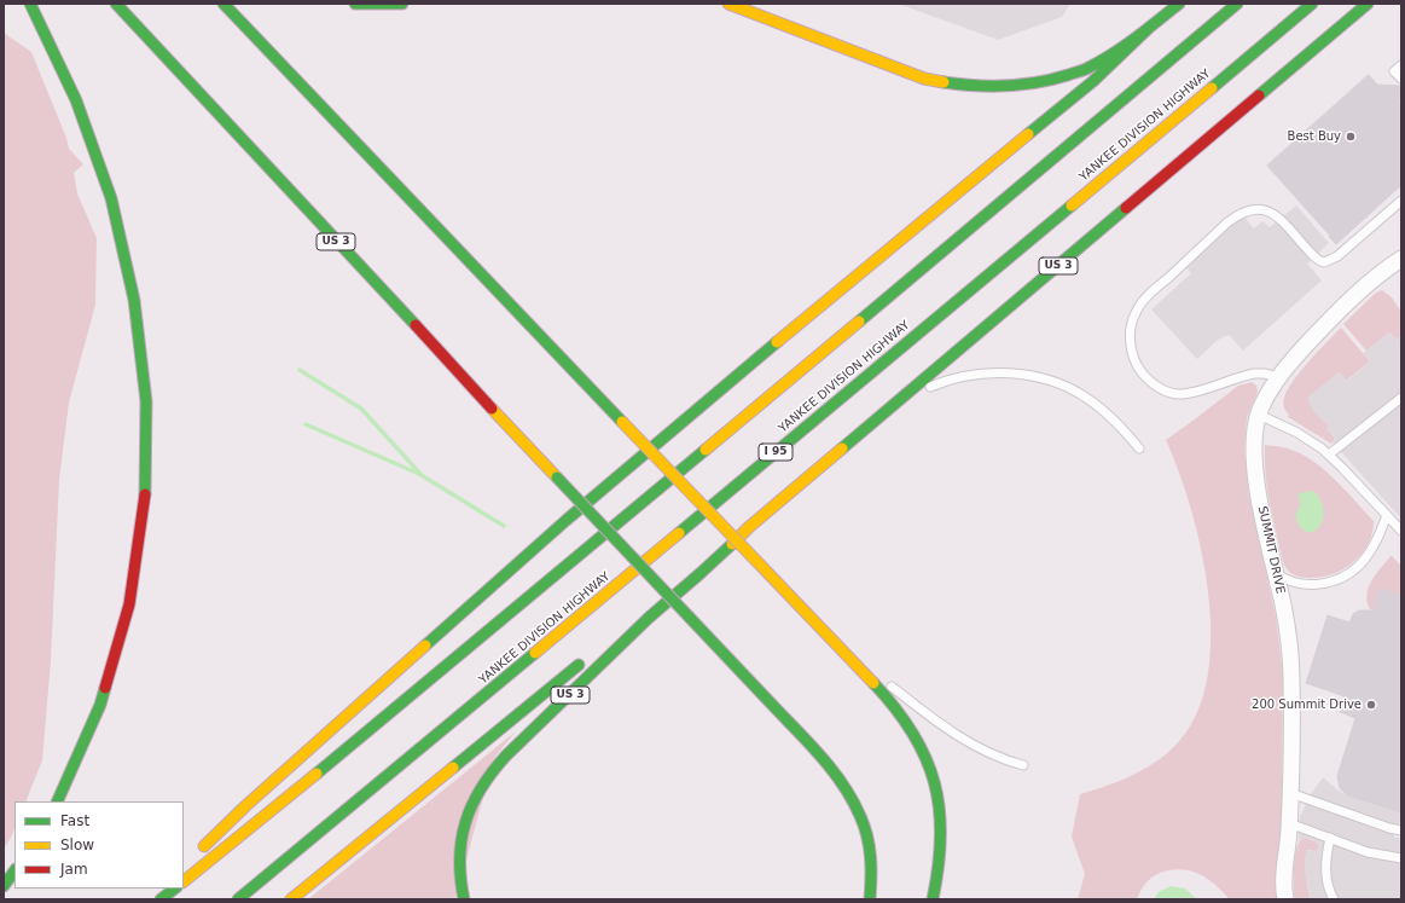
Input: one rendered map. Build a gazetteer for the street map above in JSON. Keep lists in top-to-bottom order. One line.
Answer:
{"streets":{"highway":["YANKEE DIVISION HIGHWAY","US 3","I 95"],"street":["SUMMIT DRIVE"]},"places":["Best Buy","200 Summit Drive"],"legend":["Fast","Slow","Jam"]}
